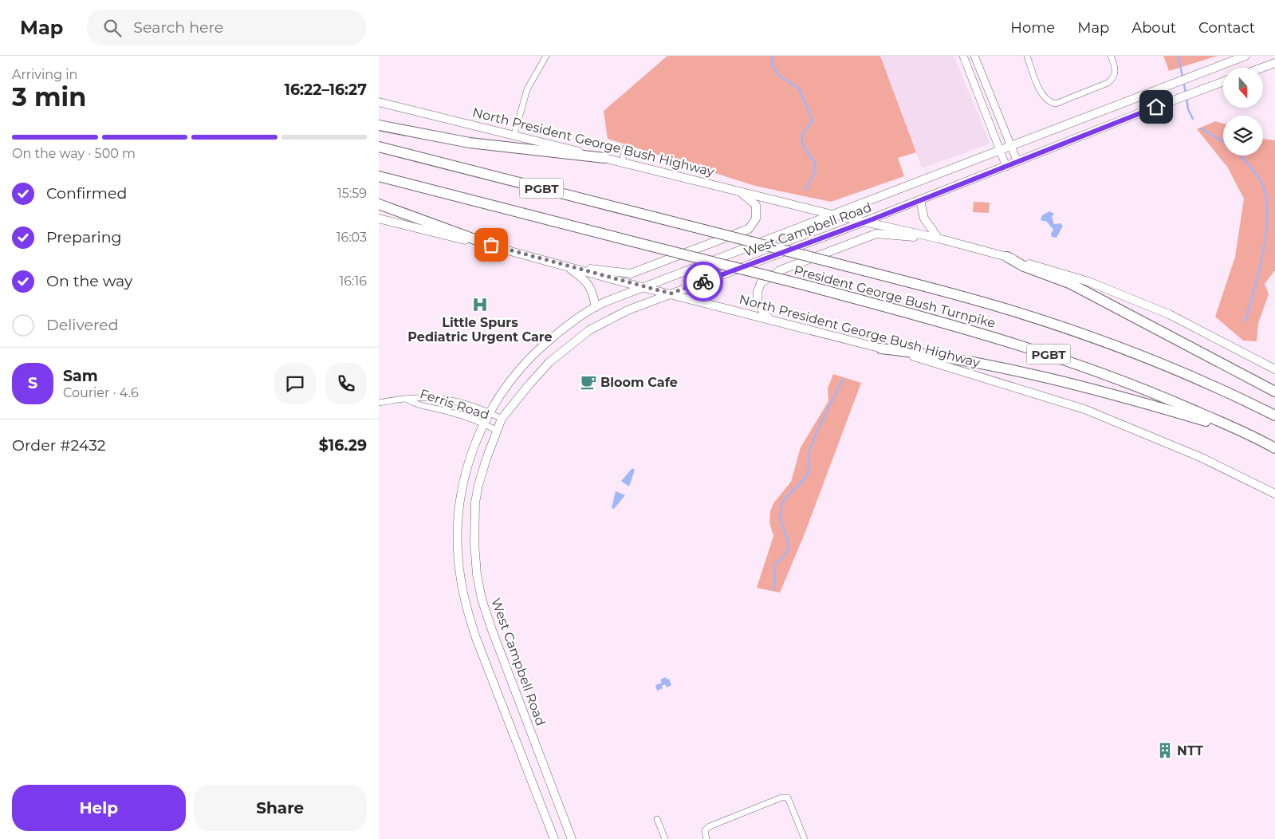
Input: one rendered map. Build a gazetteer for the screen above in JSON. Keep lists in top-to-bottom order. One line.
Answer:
{"streets":{"highway":["PGBT","President George Bush Turnpike"],"main road":["North President George Bush Highway","West Campbell Road"],"street":["Ferris Road"]},"crossings":[["North President George Bush Highway","West Campbell Road"],["West Campbell Road","Ferris Road"]],"places":{"hospital":["Little Spurs Pediatric Urgent Care"],"cafe":["Bloom Cafe"],"building":["NTT"]},"north":"bottom","page":{"header":"Map","search":"Search here","nav":["Home","Map","About","Contact"],"heading":["3 min","Arriving in","16:22–16:27"],"panel":["Sam","Courier · 4.6","Order #2432","$16.29"],"bar":"On the way · 500 m","list":[["Confirmed","15:59"],["Preparing","16:03"],["On the way","16:16"],"Delivered"],"round":"S","buttons":["Help","Share"]}}
